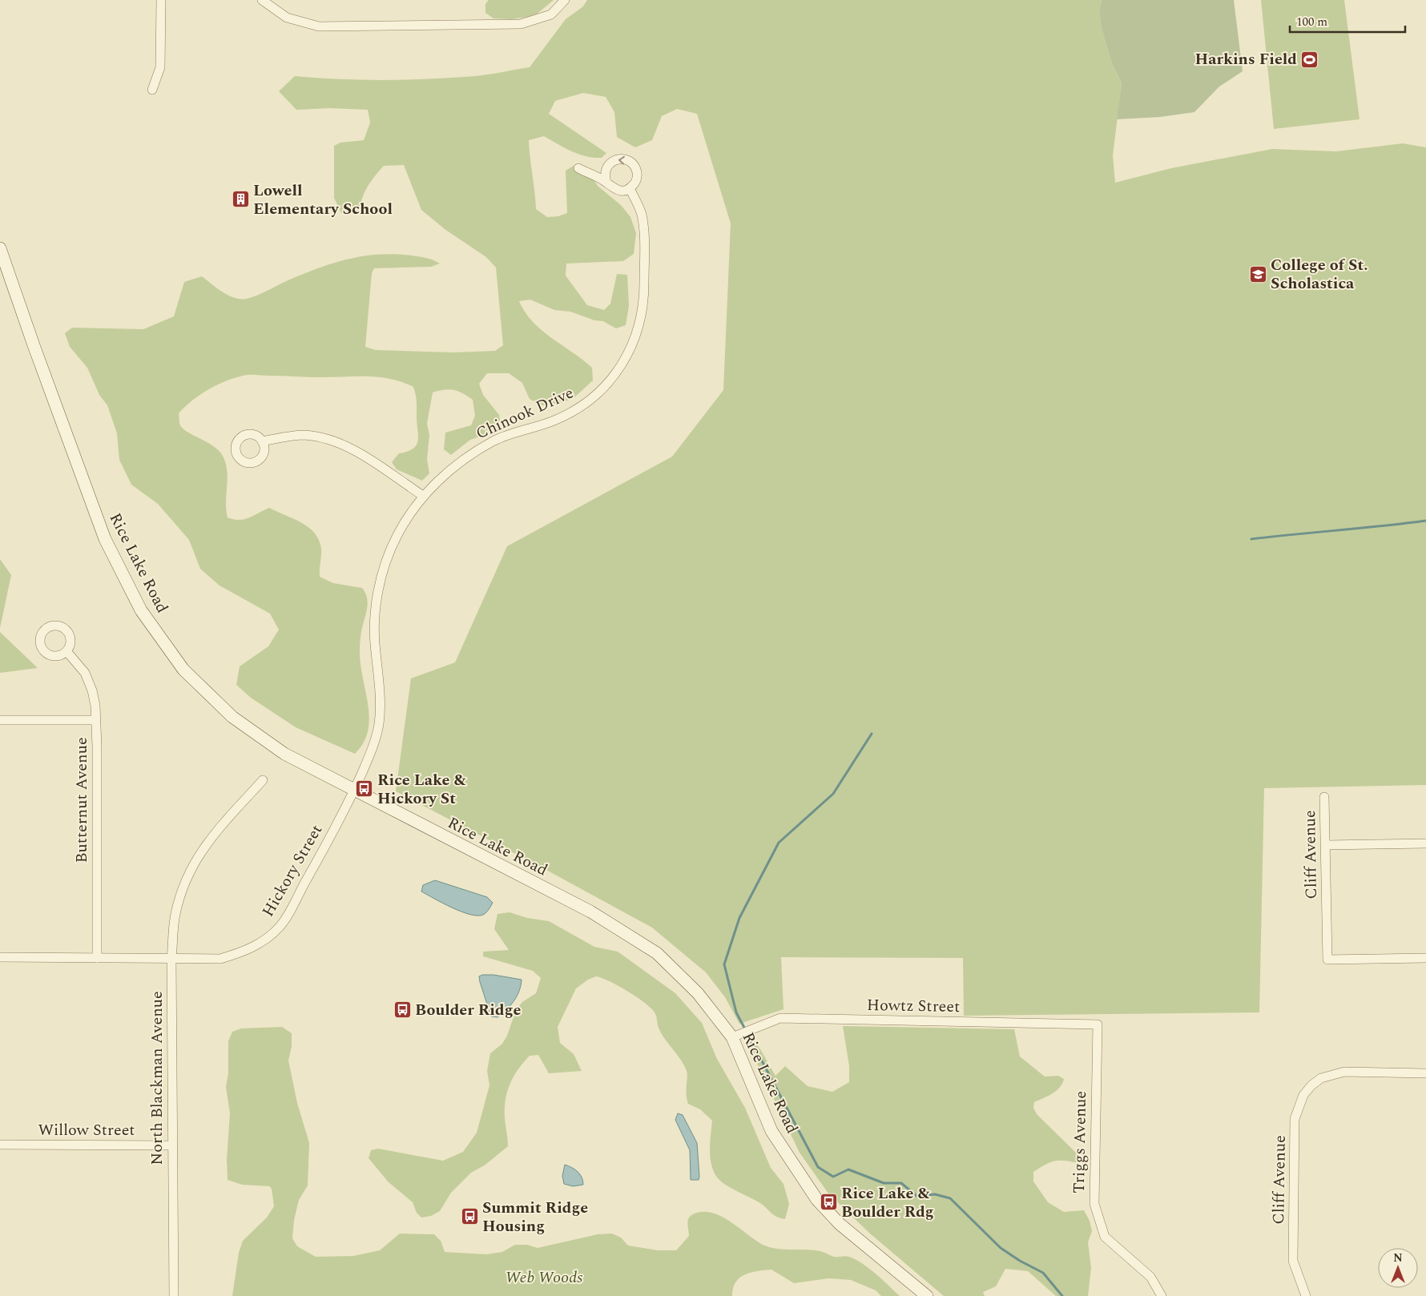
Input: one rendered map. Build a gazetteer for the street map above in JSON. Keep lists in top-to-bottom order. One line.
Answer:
{"streets":{"main road":["Rice Lake Road"],"street":["Chinook Drive","Butternut Avenue","Cliff Avenue","Hickory Street","Howtz Street","North Blackman Avenue","Willow Street","Triggs Avenue"]},"crossings":[["Chinook Drive","Rice Lake Road"],["Chinook Drive","Hickory Street"],["Rice Lake Road","Hickory Street"],["Rice Lake Road","Howtz Street"],["Butternut Avenue","Hickory Street"],["Hickory Street","North Blackman Avenue"],["Howtz Street","Triggs Avenue"],["North Blackman Avenue","Willow Street"]],"parks":["Web Woods"],"places":{"sports":["Harkins Field"],"building":["Lowell Elementary School"],"school or university":["College of St. Scholastica"],"bus stop":["Rice Lake & Hickory St","Boulder Ridge","Rice Lake & Boulder Rdg","Summit Ridge Housing"]},"scale_bar":"100 m","north":"top"}
